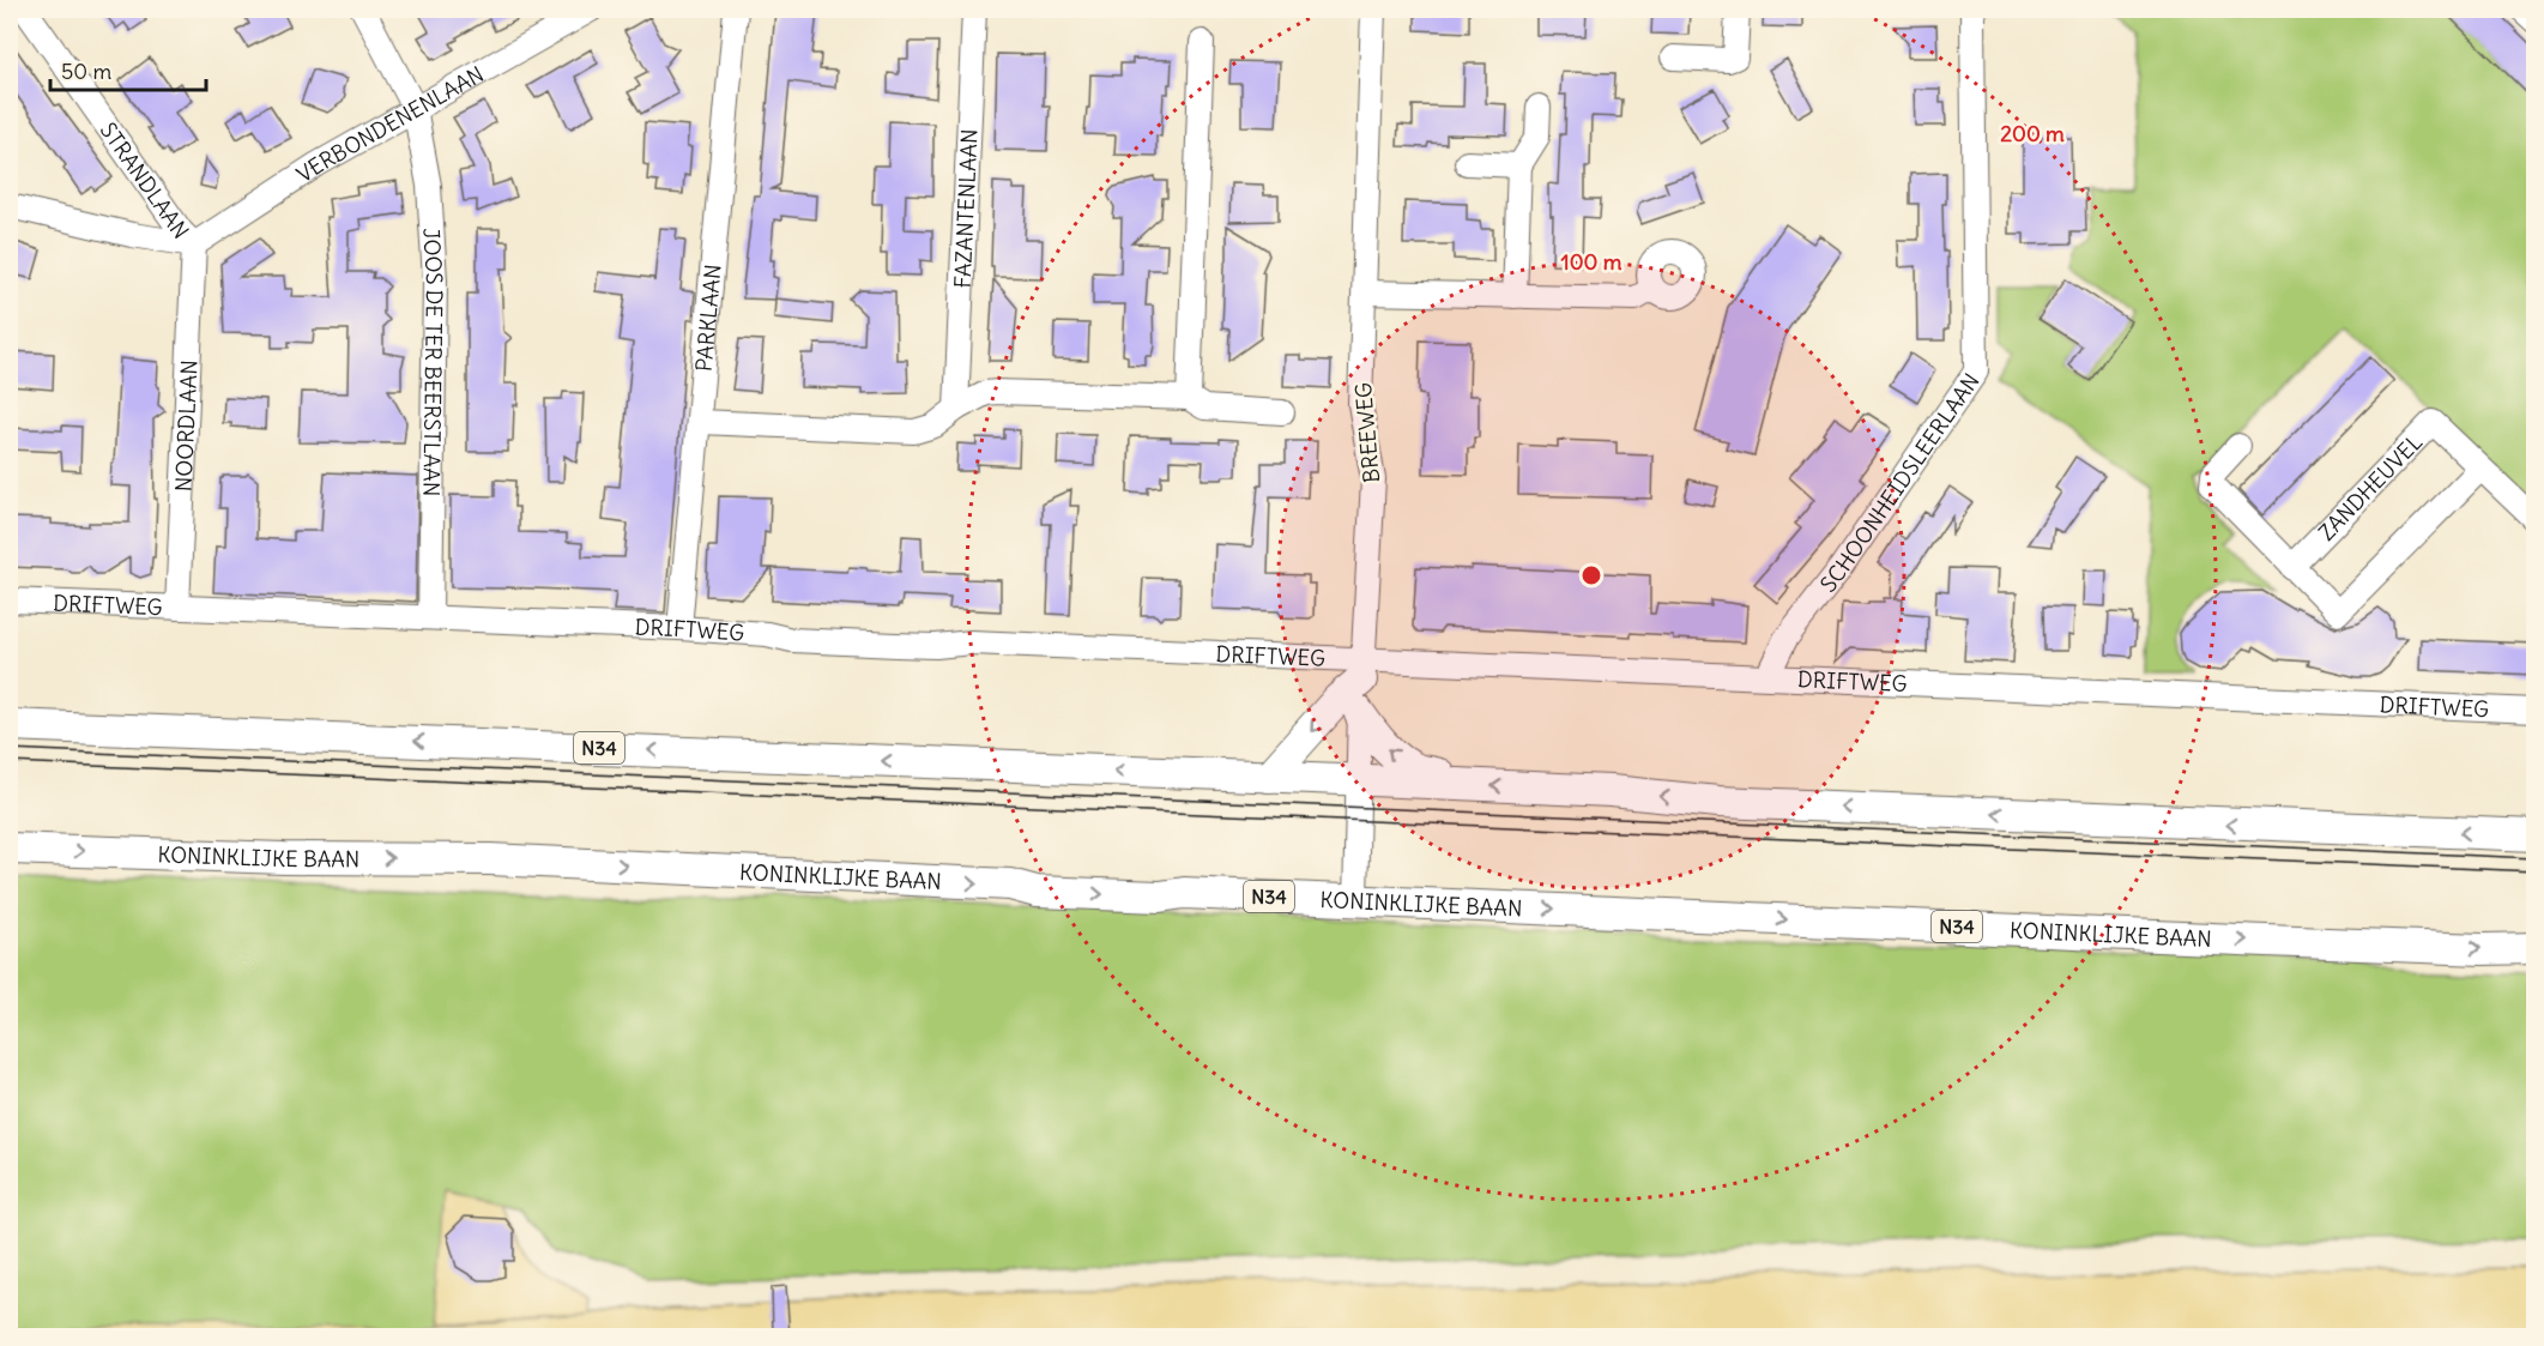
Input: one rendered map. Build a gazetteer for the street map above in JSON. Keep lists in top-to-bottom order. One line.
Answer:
{"streets":{"main road":["N34","KONINKLIJKE BAAN"],"street":["VERBONDENENLAAN","STRANDLAAN","FAZANTENLAAN","PARKLAAN","JOOS DE TER BEERSTLAAN","NOORDLAAN","BREEWEG","SCHOONHEIDSLEERLAAN","ZANDHEUVEL","DRIFTWEG"]},"crossings":[["VERBONDENENLAAN","STRANDLAAN"],["VERBONDENENLAAN","JOOS DE TER BEERSTLAAN"],["VERBONDENENLAAN","NOORDLAAN"],["STRANDLAAN","NOORDLAAN"],["PARKLAAN","DRIFTWEG"],["JOOS DE TER BEERSTLAAN","DRIFTWEG"],["NOORDLAAN","DRIFTWEG"],["BREEWEG","DRIFTWEG"],["BREEWEG","N34"],["BREEWEG","KONINKLIJKE BAAN"],["SCHOONHEIDSLEERLAAN","DRIFTWEG"]],"scale_bar":"50 m","rings":["200 m","100 m"]}
